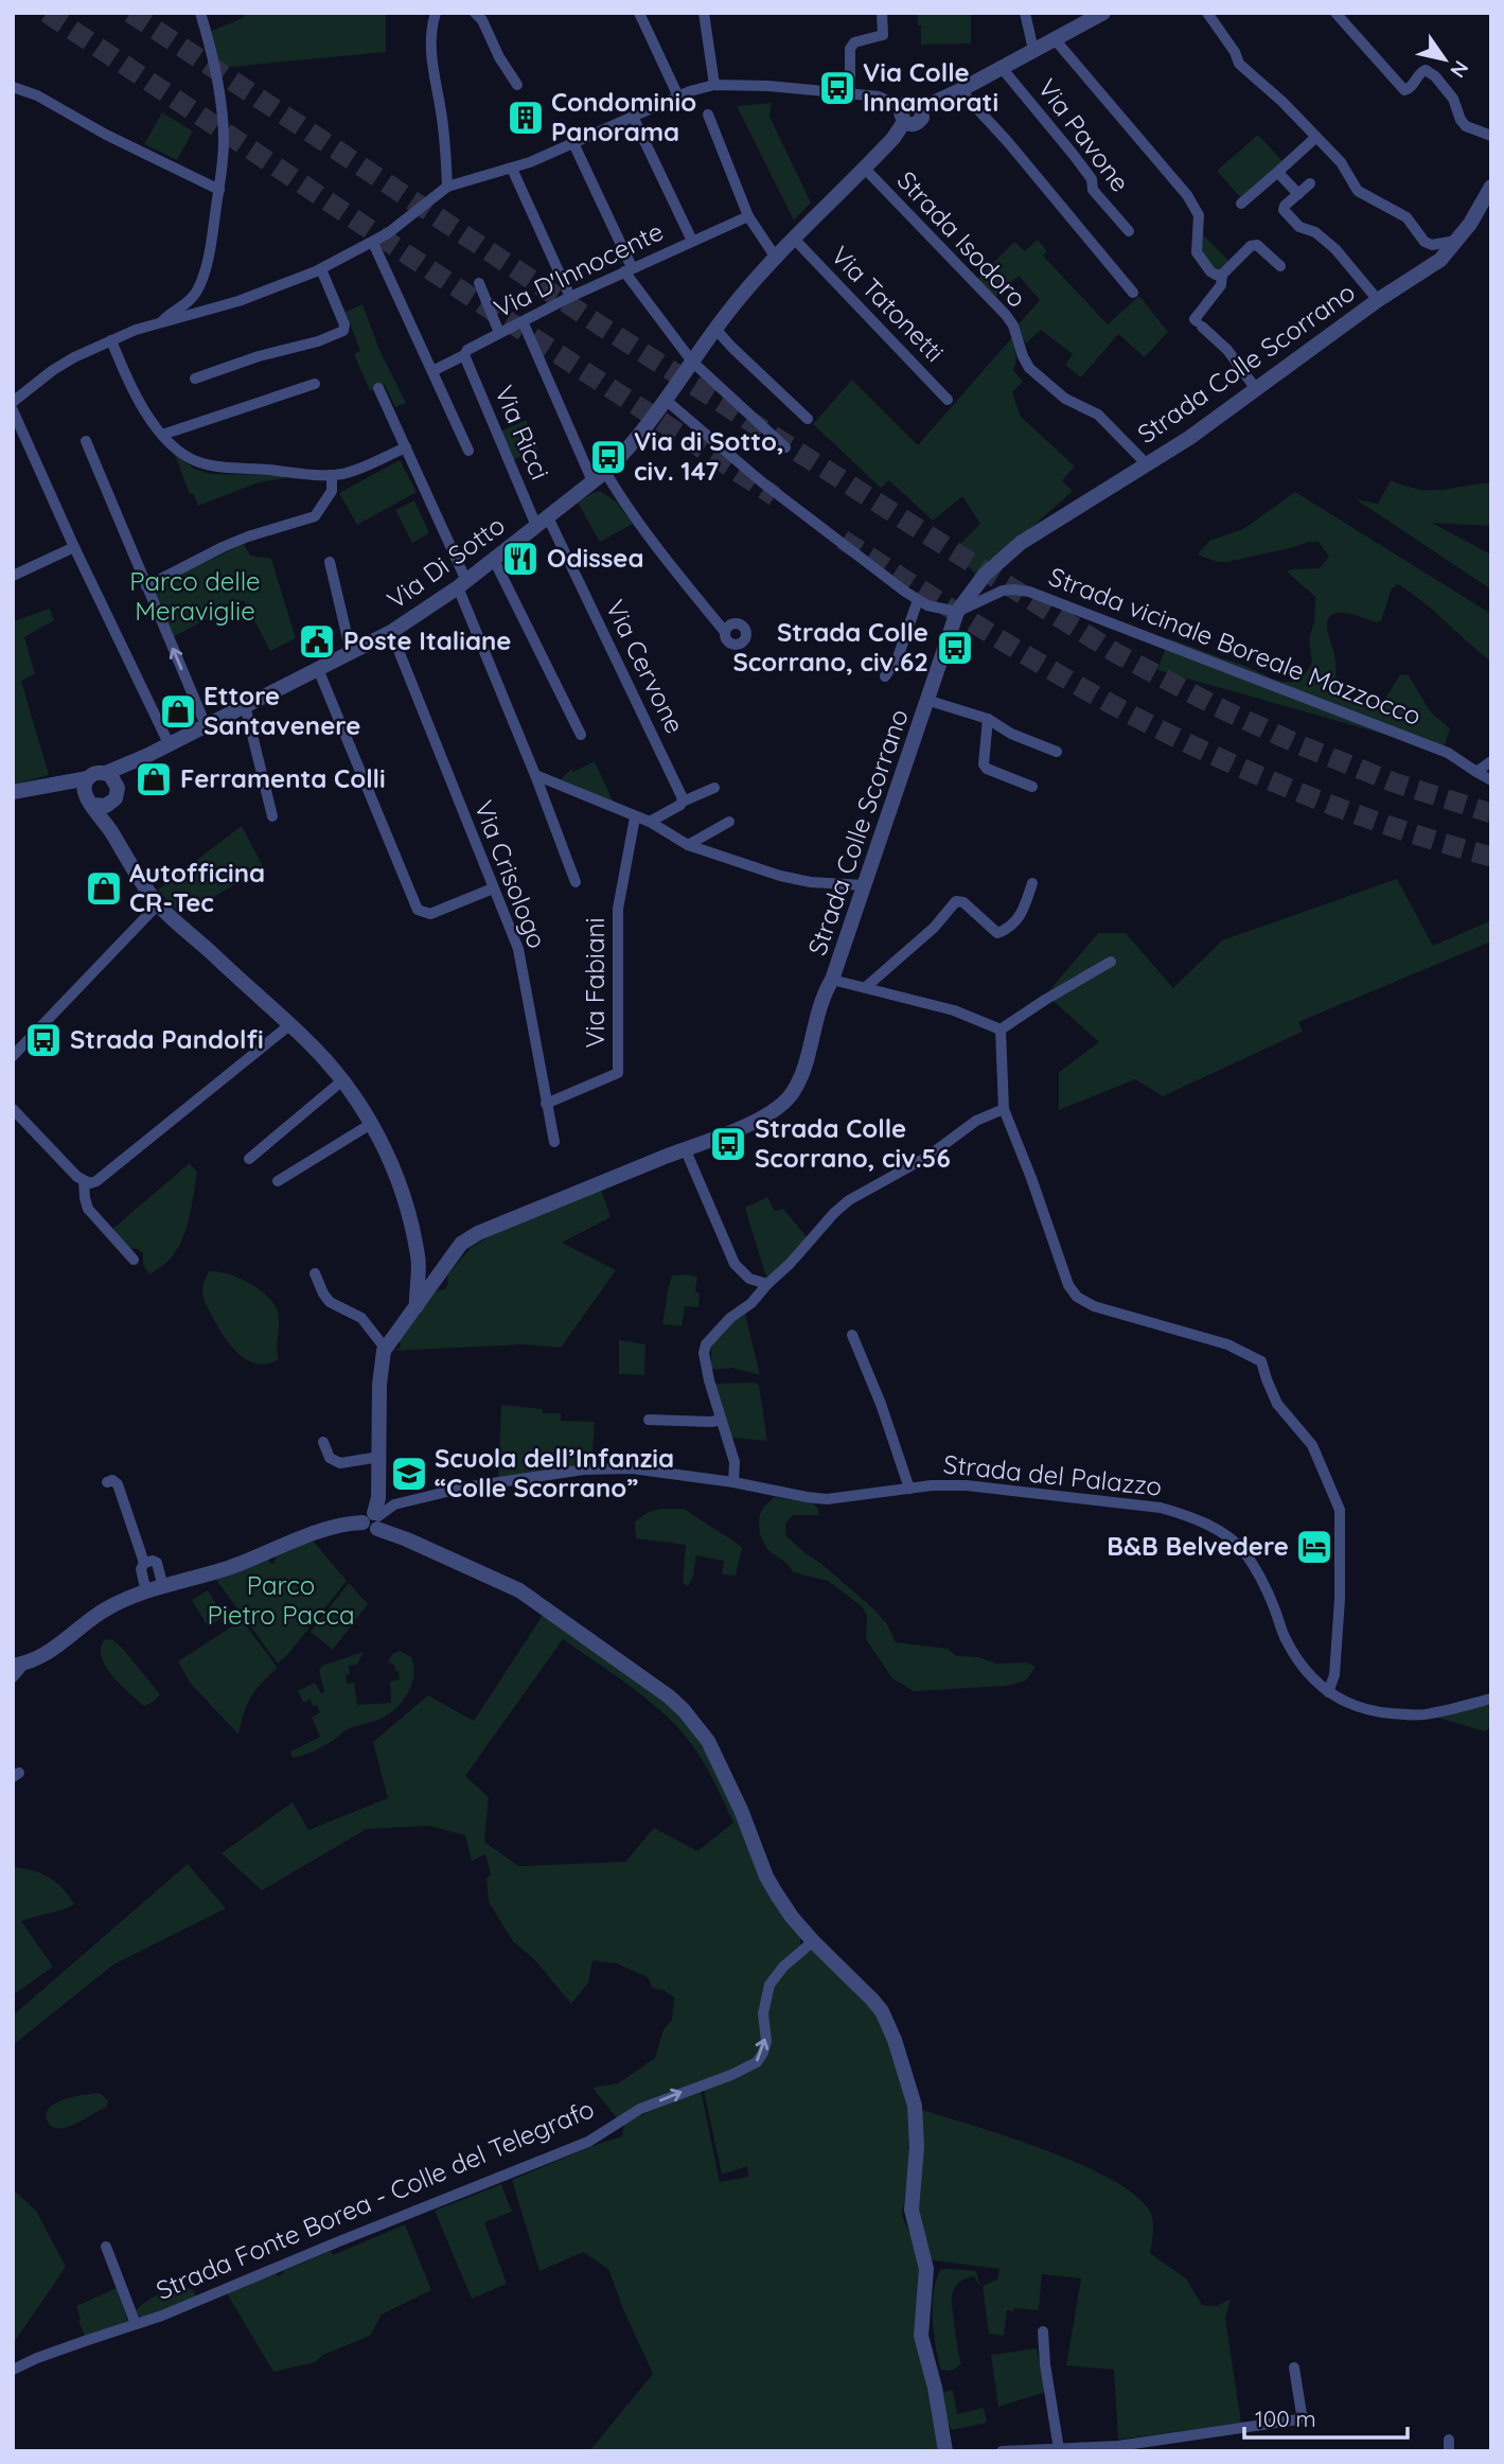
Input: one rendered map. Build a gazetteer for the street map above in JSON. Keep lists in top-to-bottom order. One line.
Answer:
{"streets":{"street":["Via Pavone","Strada Isodoro","Via D'Innocente","Via Tatonetti","Strada Colle Scorrano","Via Ricci","Via Di Sotto","Strada vicinale Boreale Mazzocco","Via Cervone","Via Crisologo","Via Fabiani","Strada del Palazzo","Strada Fonte Borea - Colle del Telegrafo"]},"crossings":[["Strada Isodoro","Strada Colle Scorrano"],["Strada Isodoro","Via Di Sotto"],["Via D'Innocente","Via Ricci"],["Via Tatonetti","Via Di Sotto"],["Strada Colle Scorrano","Strada vicinale Boreale Mazzocco"],["Strada Colle Scorrano","Strada del Palazzo"],["Via Ricci","Via Di Sotto"],["Via Ricci","Via Cervone"],["Via Di Sotto","Via Cervone"],["Via Di Sotto","Via Crisologo"],["Via Crisologo","Via Fabiani"]],"one_way":["Strada Fonte Borea - Colle del Telegrafo"],"parks":["Parco delle Meraviglie","Parco Pietro Pacca"],"places":{"bus stop":["Via Colle Innamorati","Via di Sotto, civ. 147","Strada Colle Scorrano, civ.62","Strada Pandolfi","Strada Colle Scorrano, civ.56"],"building":["Condominio Panorama"],"restaurant":["Odissea"],"public building":["Poste Italiane"],"shop":["Ettore Santavenere","Ferramenta Colli","Autofficina CR-Tec"],"school or university":["Scuola dell’Infanzia “Colle Scorrano”"],"hotel":["B&B Belvedere"]},"scale_bar":"100 m","north":"bottom right"}
